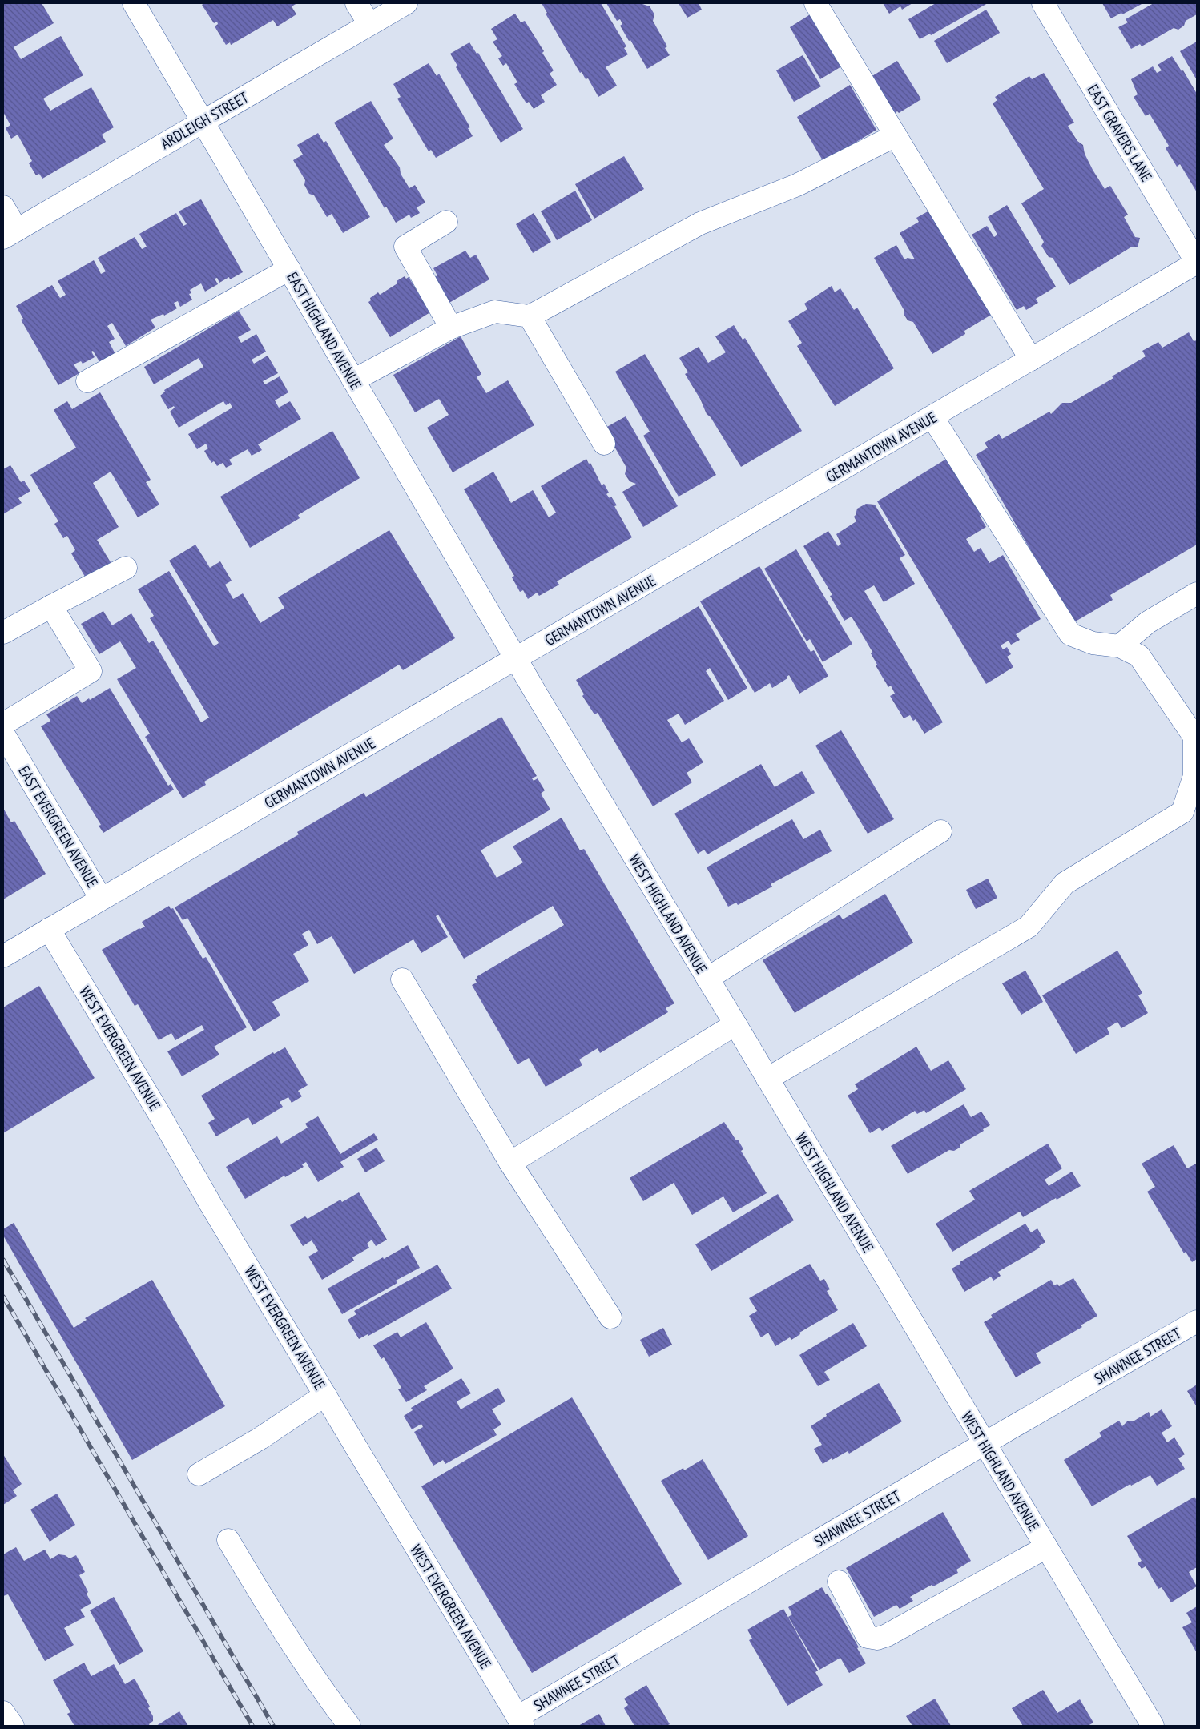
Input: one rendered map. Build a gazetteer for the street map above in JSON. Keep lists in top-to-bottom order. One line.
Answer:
{"streets":{"street":["ARDLEIGH STREET","EAST GRAVERS LANE","EAST HIGHLAND AVENUE","GERMANTOWN AVENUE","EAST EVERGREEN AVENUE","WEST HIGHLAND AVENUE","WEST EVERGREEN AVENUE","SHAWNEE STREET"]},"crossings":[["ARDLEIGH STREET","EAST HIGHLAND AVENUE"],["EAST GRAVERS LANE","GERMANTOWN AVENUE"],["EAST HIGHLAND AVENUE","GERMANTOWN AVENUE"],["EAST HIGHLAND AVENUE","WEST HIGHLAND AVENUE"],["GERMANTOWN AVENUE","EAST EVERGREEN AVENUE"],["GERMANTOWN AVENUE","WEST HIGHLAND AVENUE"],["GERMANTOWN AVENUE","WEST EVERGREEN AVENUE"],["WEST HIGHLAND AVENUE","SHAWNEE STREET"],["WEST EVERGREEN AVENUE","SHAWNEE STREET"]]}
